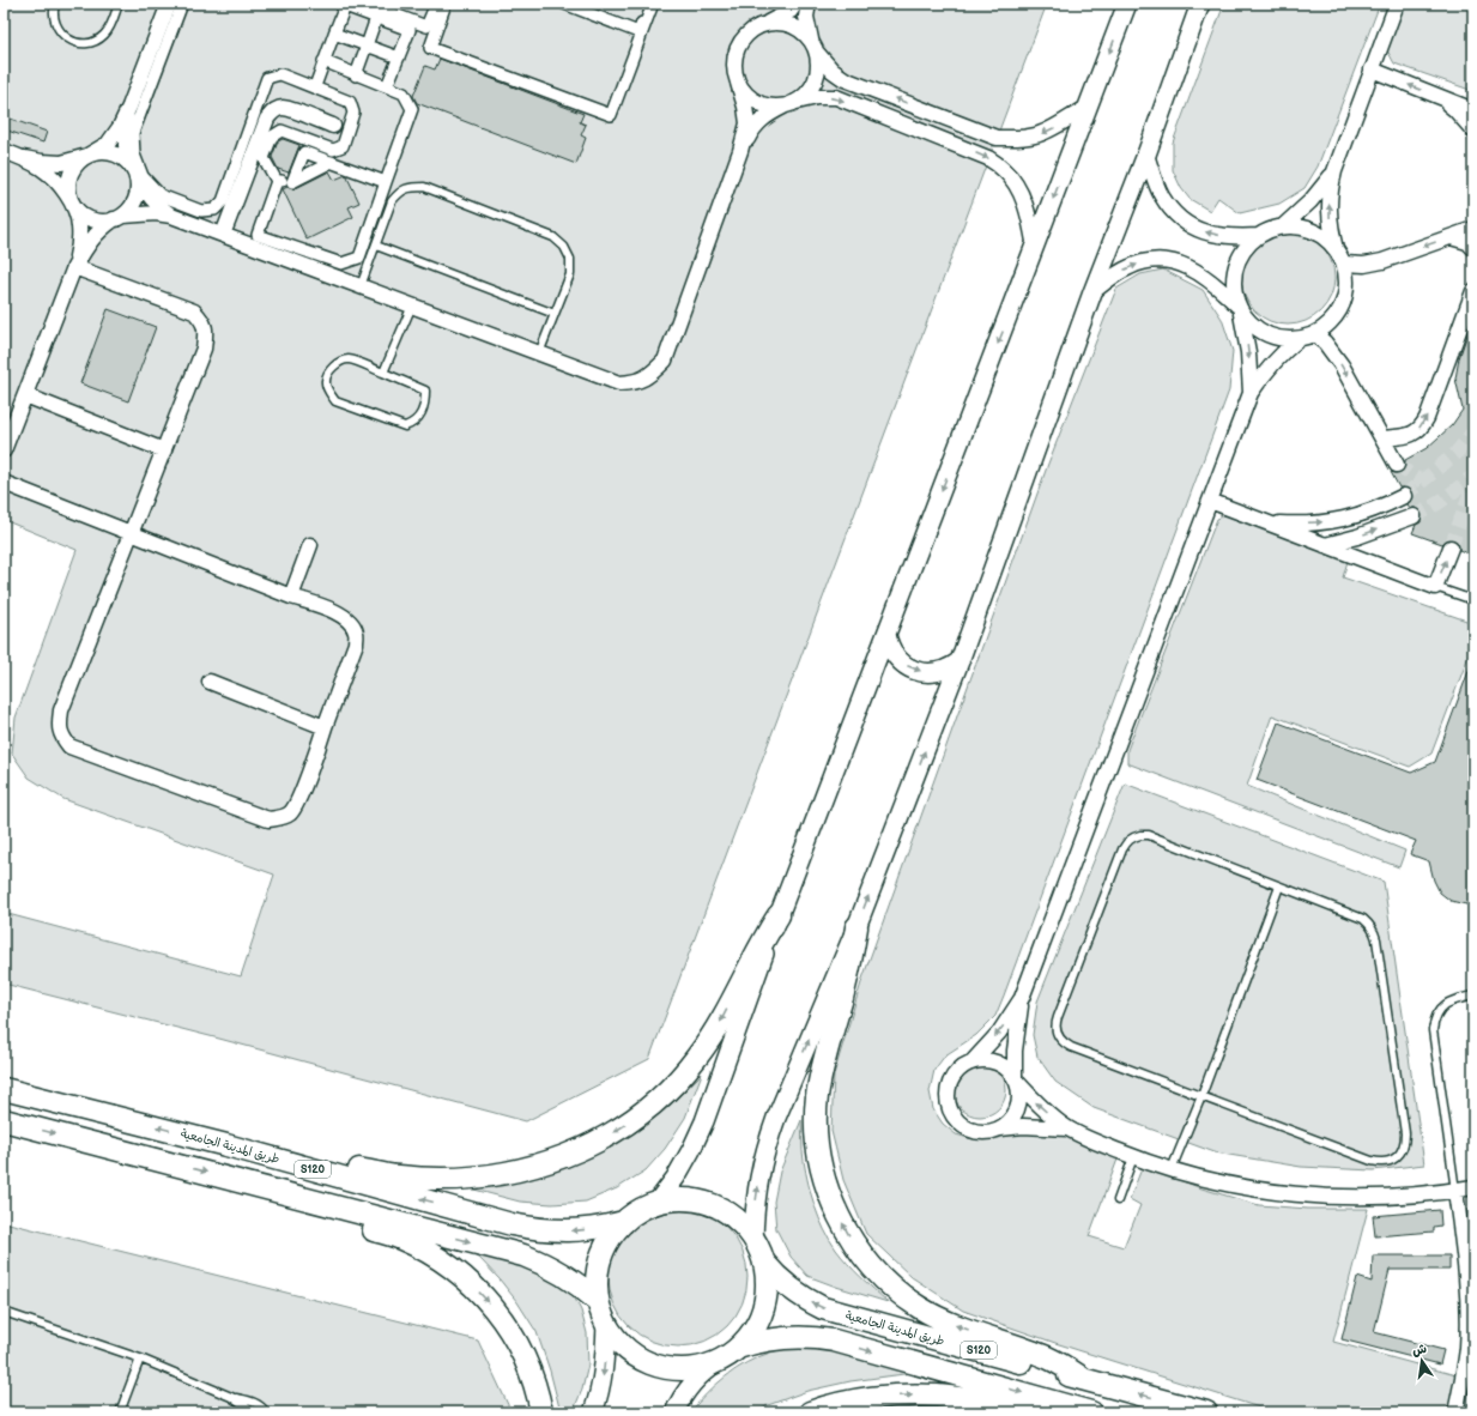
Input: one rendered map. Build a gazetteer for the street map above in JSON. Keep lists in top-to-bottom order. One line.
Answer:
{"streets":{"main road":["طريق المدينة الجامعية","S120"]},"crossings":[["طريق المدينة الجامعية","S120"]],"north":"top"}
